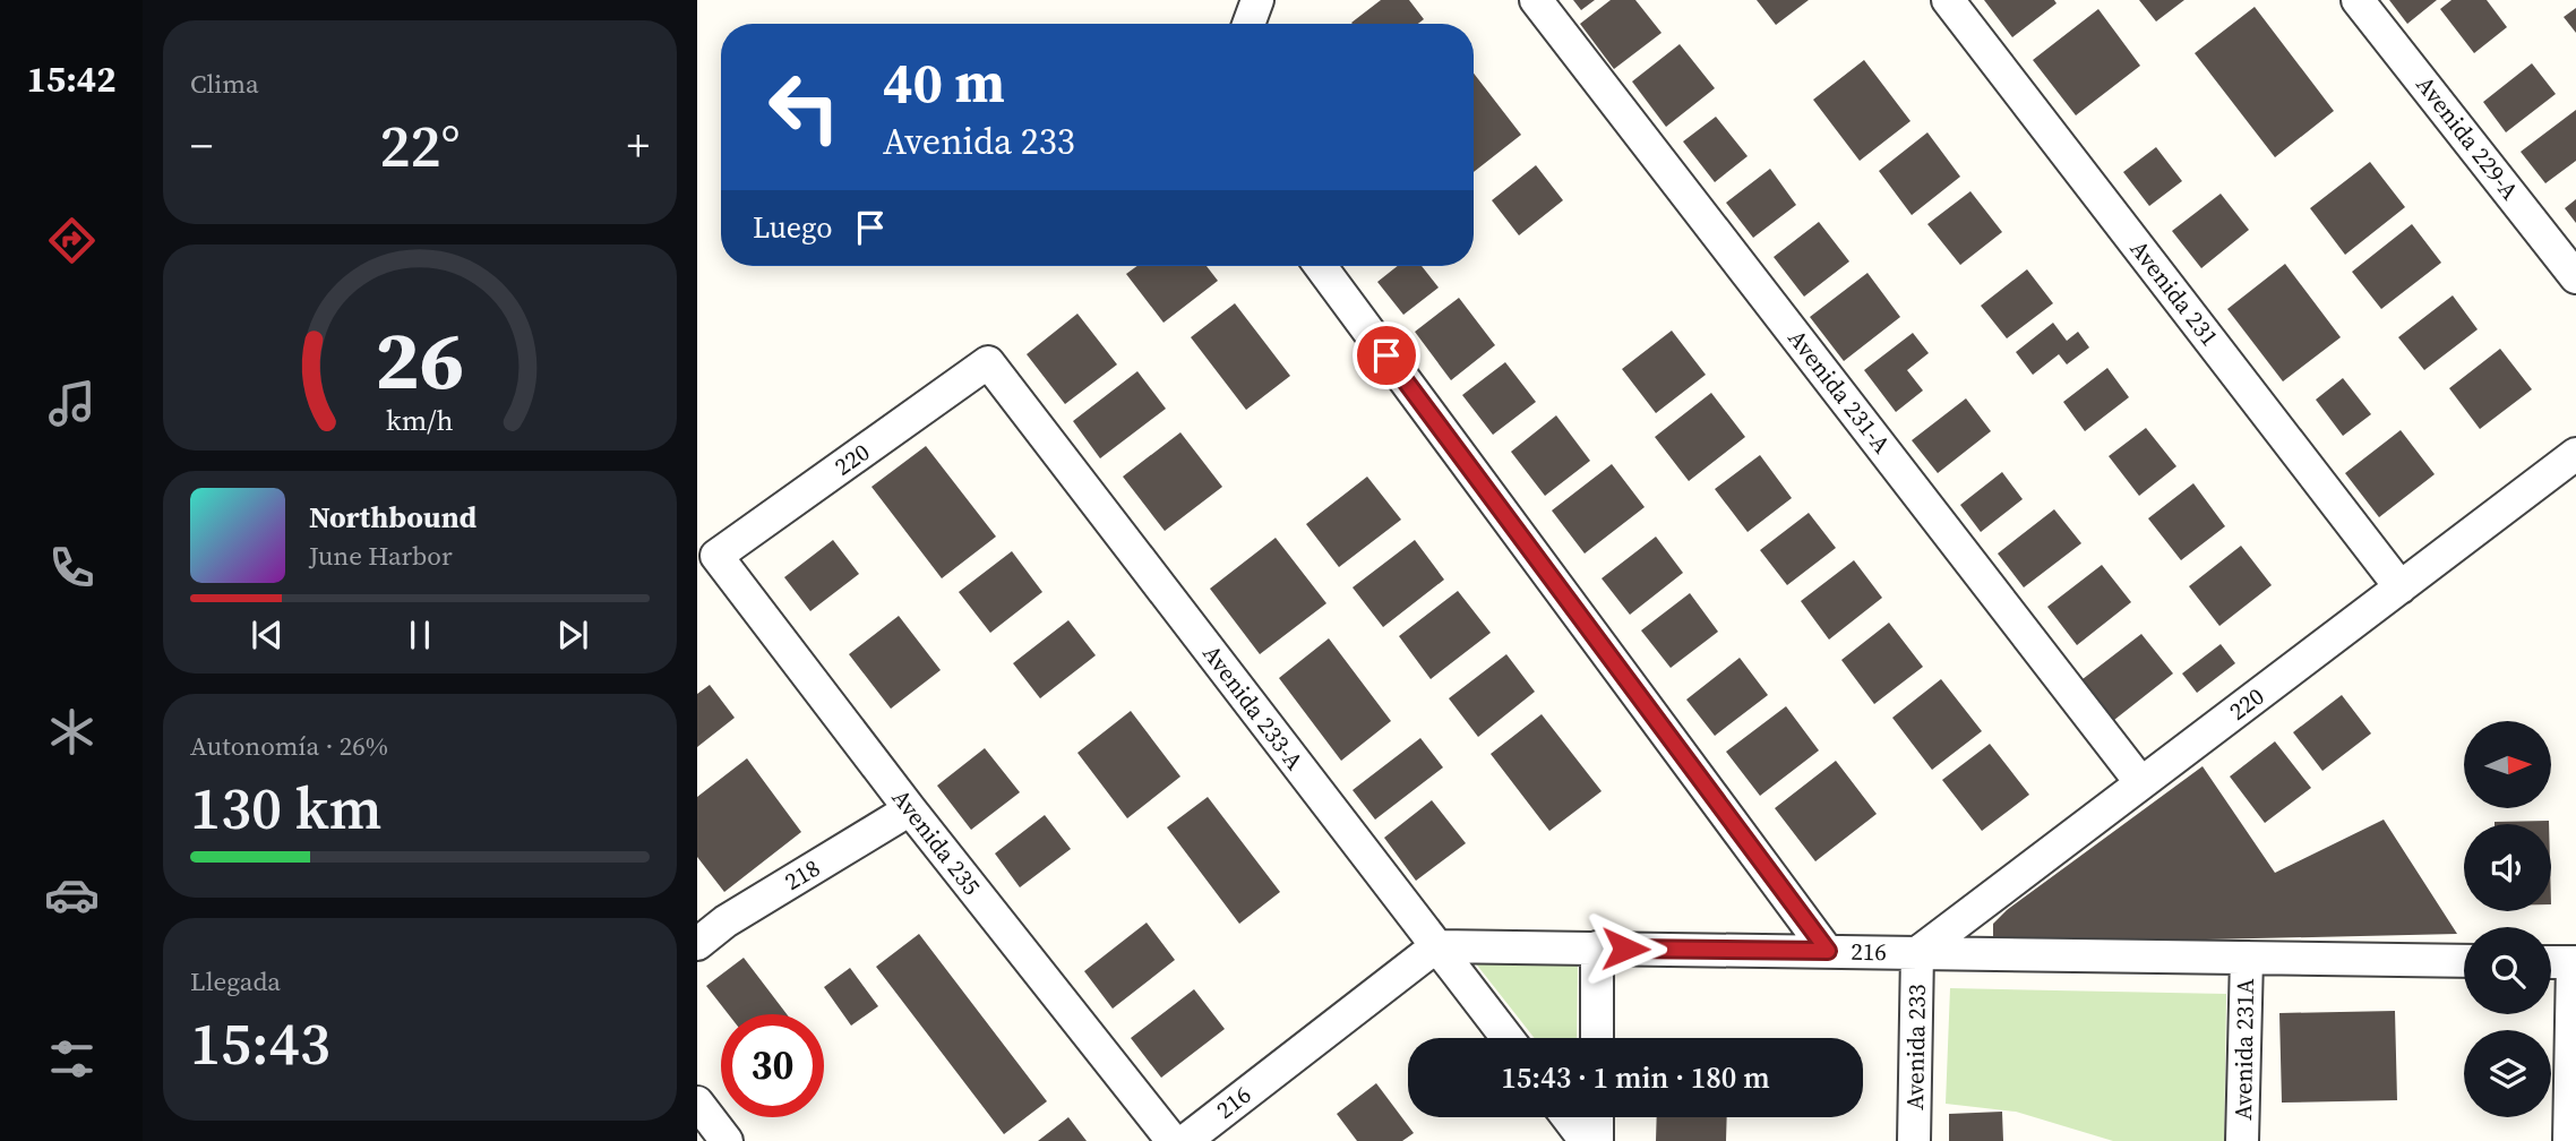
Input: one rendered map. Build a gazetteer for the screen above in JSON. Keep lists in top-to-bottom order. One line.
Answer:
{"streets":{"street":["Avenida 229-A","Avenida 231","Avenida 231-A","220","Avenida 233-A","Avenida 235","218","216","Avenida 233","Avenida 231A"]},"crossings":[["Avenida 231","220"],["Avenida 231-A","220"],["220","Avenida 233-A"],["220","Avenida 235"],["220","216"],["220","Avenida 233"],["Avenida 233-A","216"],["Avenida 235","218"],["216","Avenida 233"],["216","Avenida 231A"]],"north":"right","page":{"tabs":"15:42","tile":["Clima",["Autonomía · 26%","130 km"],["Llegada","15:43"]],"turn":["40 m","Avenida 233"],"heat":["−","22°","+"],"then":"Luego","song":["Northbound","June Harbor"],"limit":"30","trip":"15:43 · 1 min · 180 m","gauge":["26","km/h"]}}
